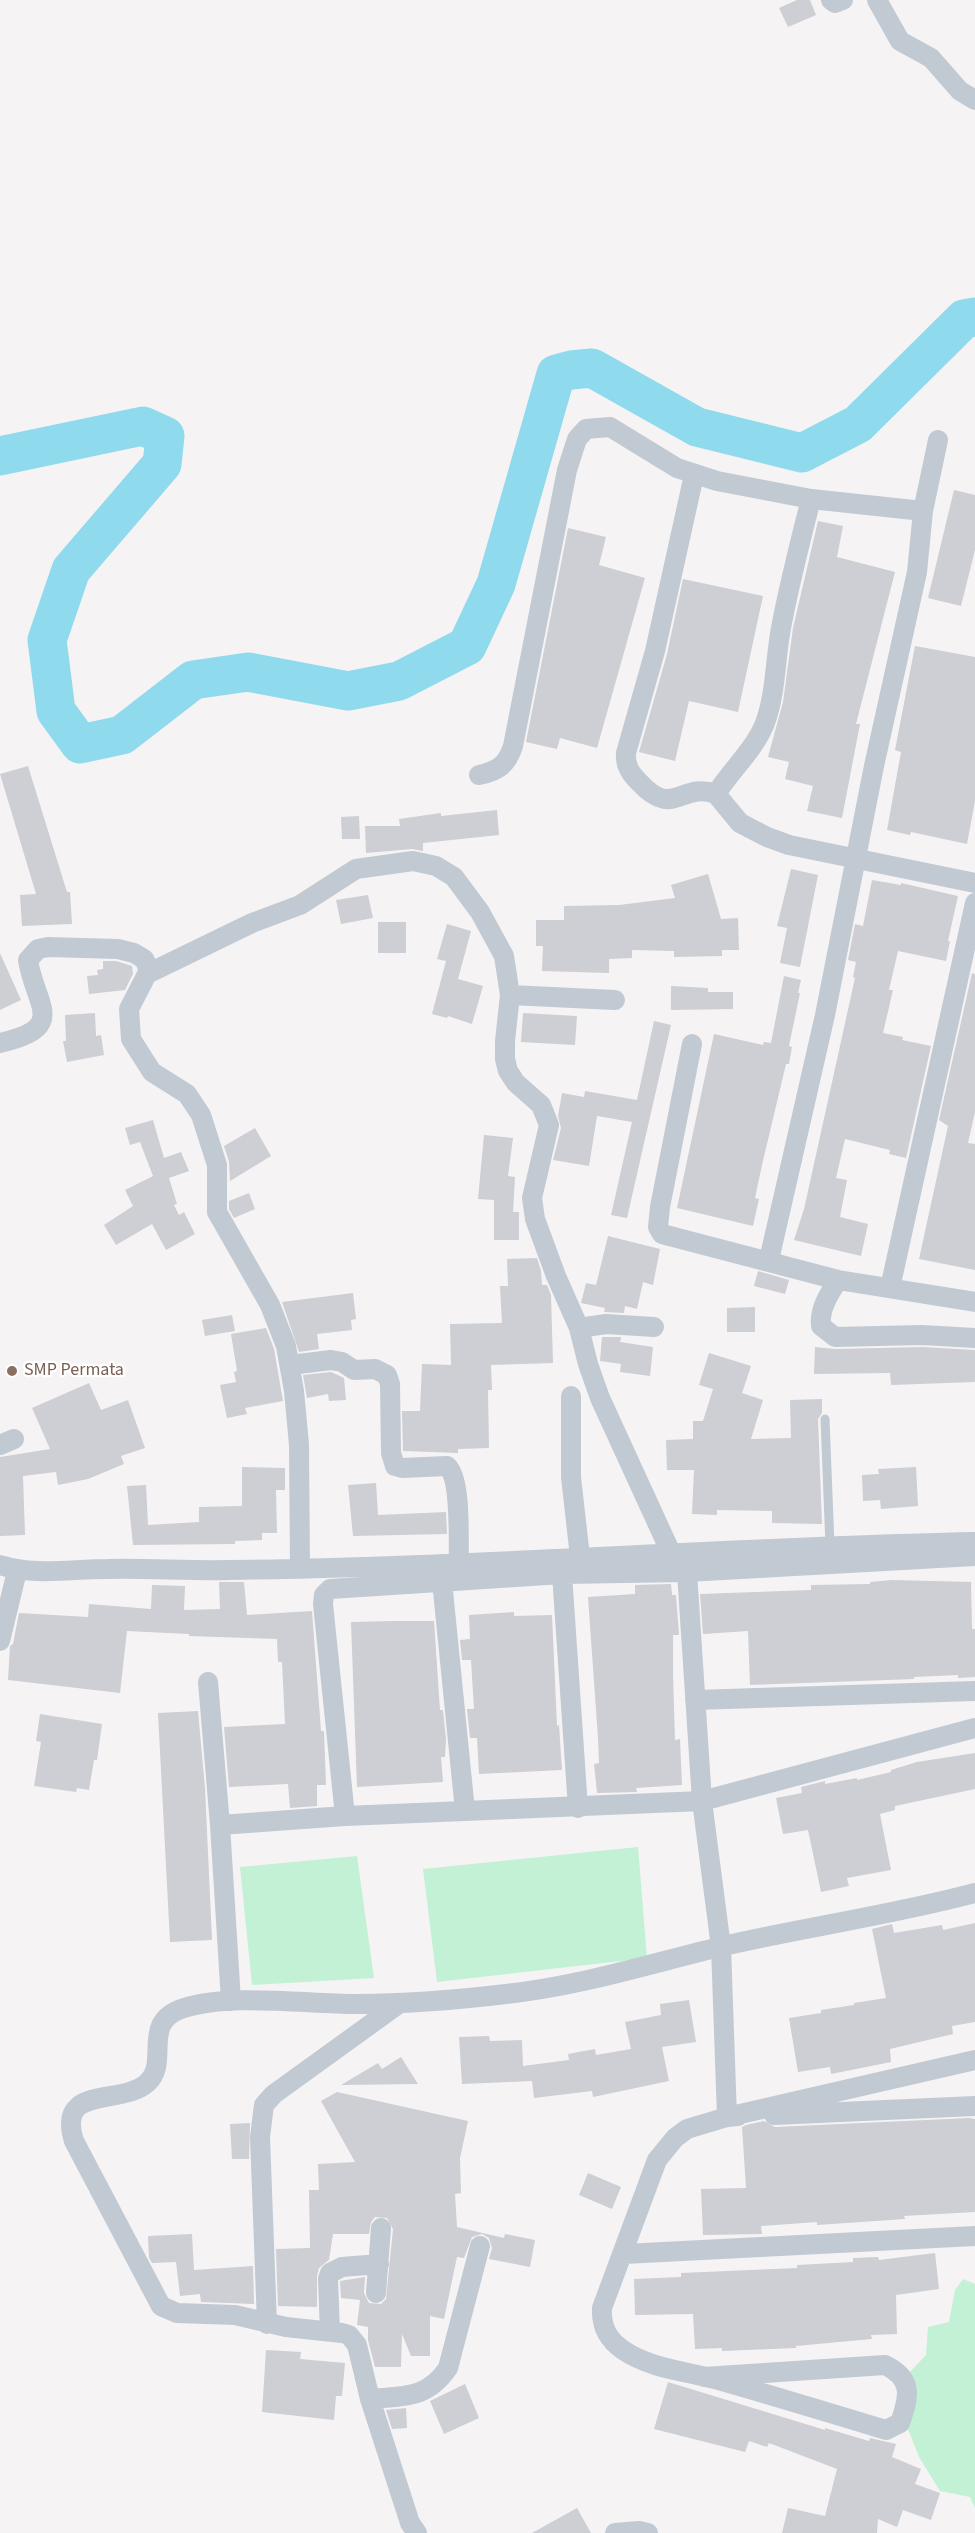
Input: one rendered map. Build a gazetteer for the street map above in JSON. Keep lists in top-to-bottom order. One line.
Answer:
{"places":["SMP Permata"]}
